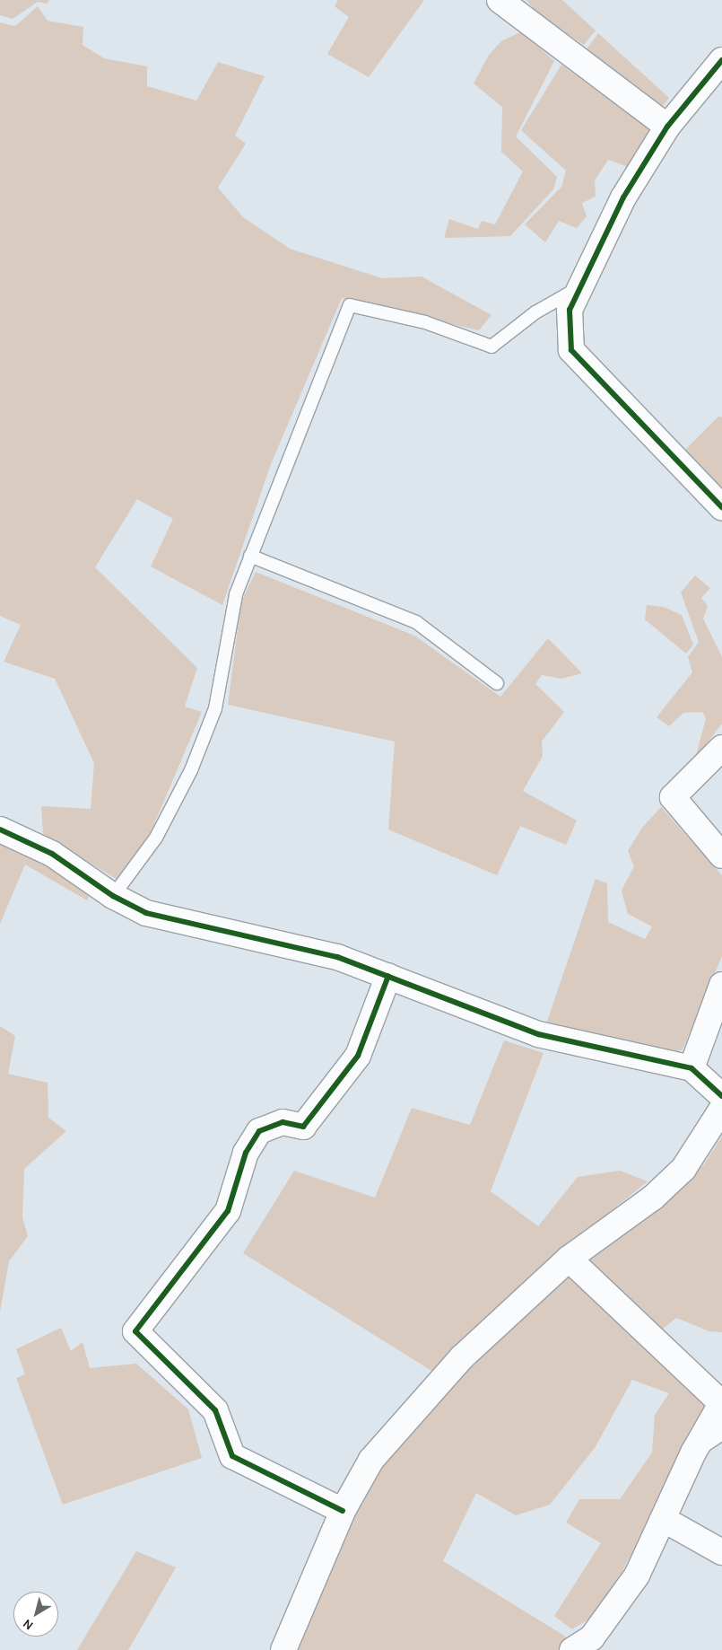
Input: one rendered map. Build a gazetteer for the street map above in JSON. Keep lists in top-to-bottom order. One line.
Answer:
{"north":"bottom left"}
